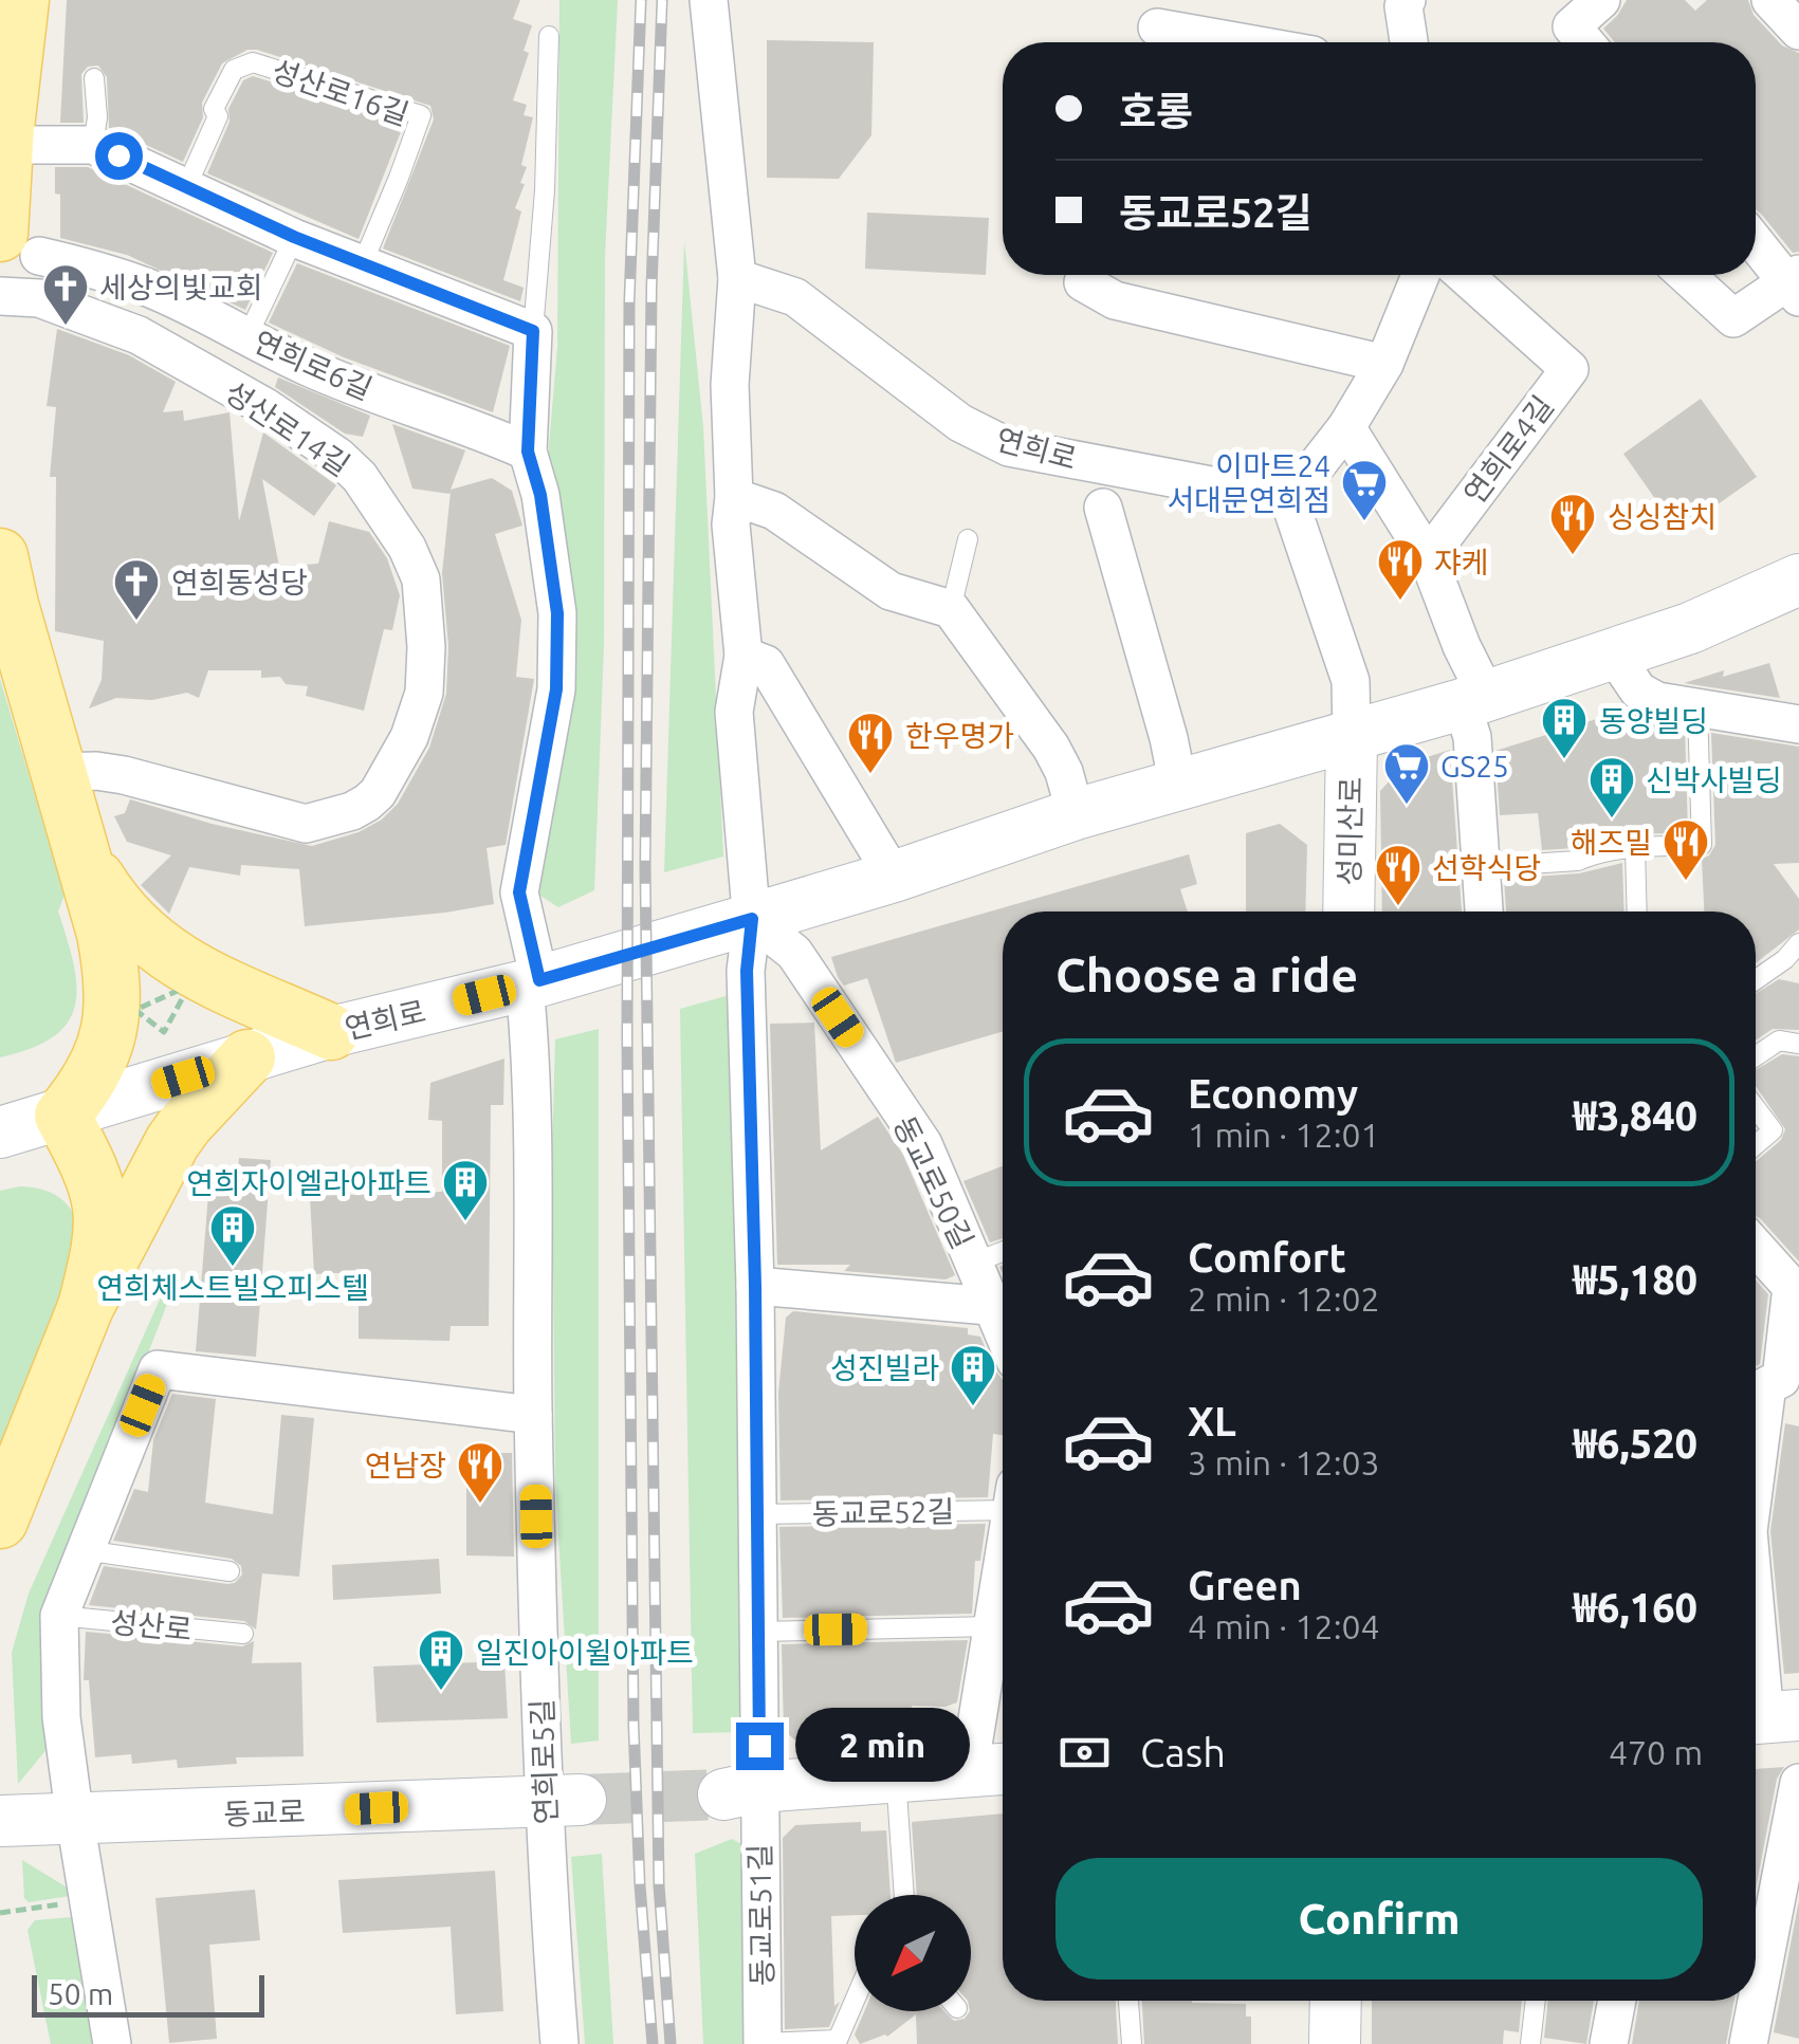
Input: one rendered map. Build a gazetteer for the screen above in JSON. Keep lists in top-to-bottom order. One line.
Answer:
{"streets":{"main road":["연희로","성미산로","동교로"],"street":["연희로6길","성산로14길","연희로4길","동교로50길","연희로5길","동교로51길"],"lane":["성산로16길","동교로52길","성산로"]},"crossings":[["연희로6길","연희로5길"],["연희로","성미산로"],["연희로","동교로50길"],["연희로","연희로5길"],["연희로5길","동교로"]],"places":{"church":["세상의빛교회","연희동성당"],"supermarket":["이마트24 서대문연희점","GS25"],"restaurant":["싱싱참치","쟈케","한우명가","해즈밀","선학식당","연남장"],"building":["동양빌딩","신박사빌딩","연희자이엘라아파트","연희체스트빌오피스텔","성진빌라","일진아이윌아파트"]},"scale_bar":"50 m","north":"bottom left","page":{"banner":["호롱","동교로52길"],"heading":"Choose a ride","list":[{"name":"Economy","note":"1 min · 12:01","value":"₩3,840"},{"name":"Comfort","note":"2 min · 12:02","value":"₩5,180"},{"name":"XL","note":"3 min · 12:03","value":"₩6,520"},{"name":"Green","note":"4 min · 12:04","value":"₩6,160"}],"pay":["Cash","470 m"],"bubble":"2 min","buttons":"Confirm","scale":"50 m"}}
